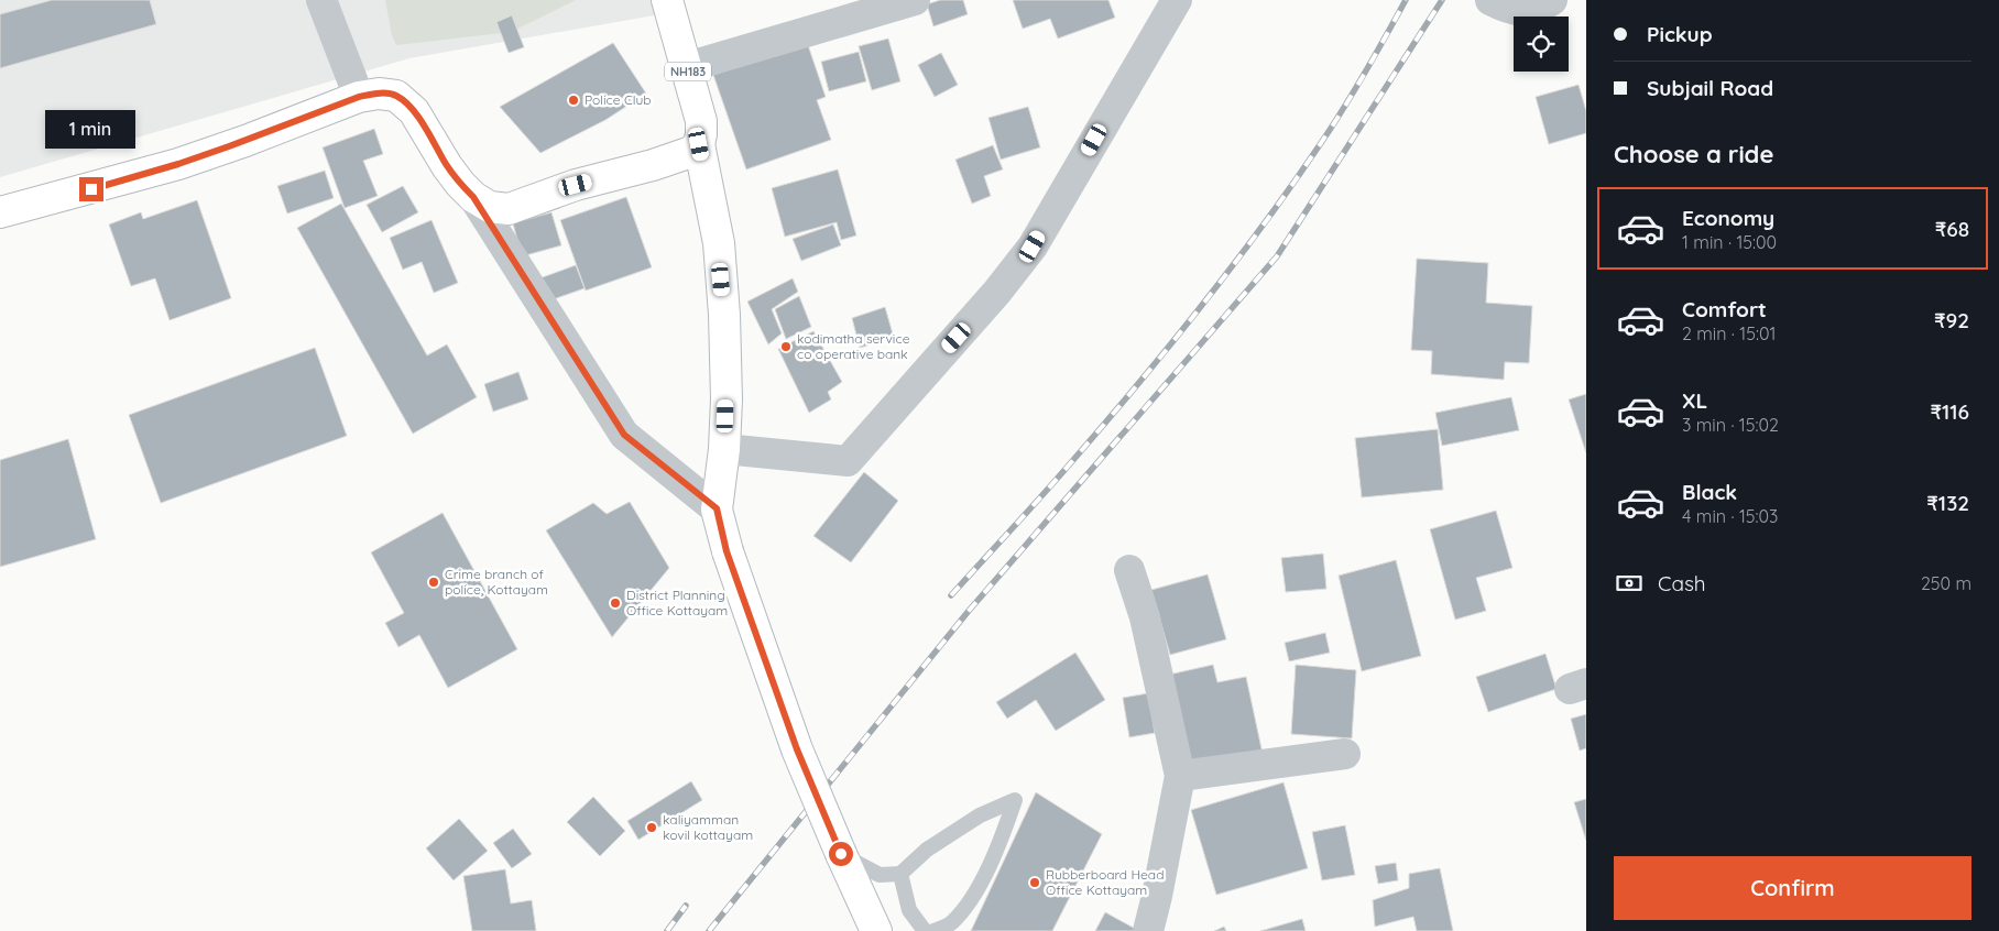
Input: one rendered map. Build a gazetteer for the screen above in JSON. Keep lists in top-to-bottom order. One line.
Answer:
{"streets":{"main road":["NH183"]},"places":["Police Club","kodimatha service co operative bank","Crime branch of police, Kottayam","District Planning Office Kottayam","kaliyamman kovil kottayam","Rubberboard Head Office Kottayam"],"page":{"banner":["Pickup","Subjail Road"],"bubble":"1 min","heading":"Choose a ride","list":[{"name":"Economy","note":"1 min · 15:00","value":"₹68"},{"name":"Comfort","note":"2 min · 15:01","value":"₹92"},{"name":"XL","note":"3 min · 15:02","value":"₹116"},{"name":"Black","note":"4 min · 15:03","value":"₹132"}],"pay":["Cash","250 m"],"buttons":"Confirm"}}
